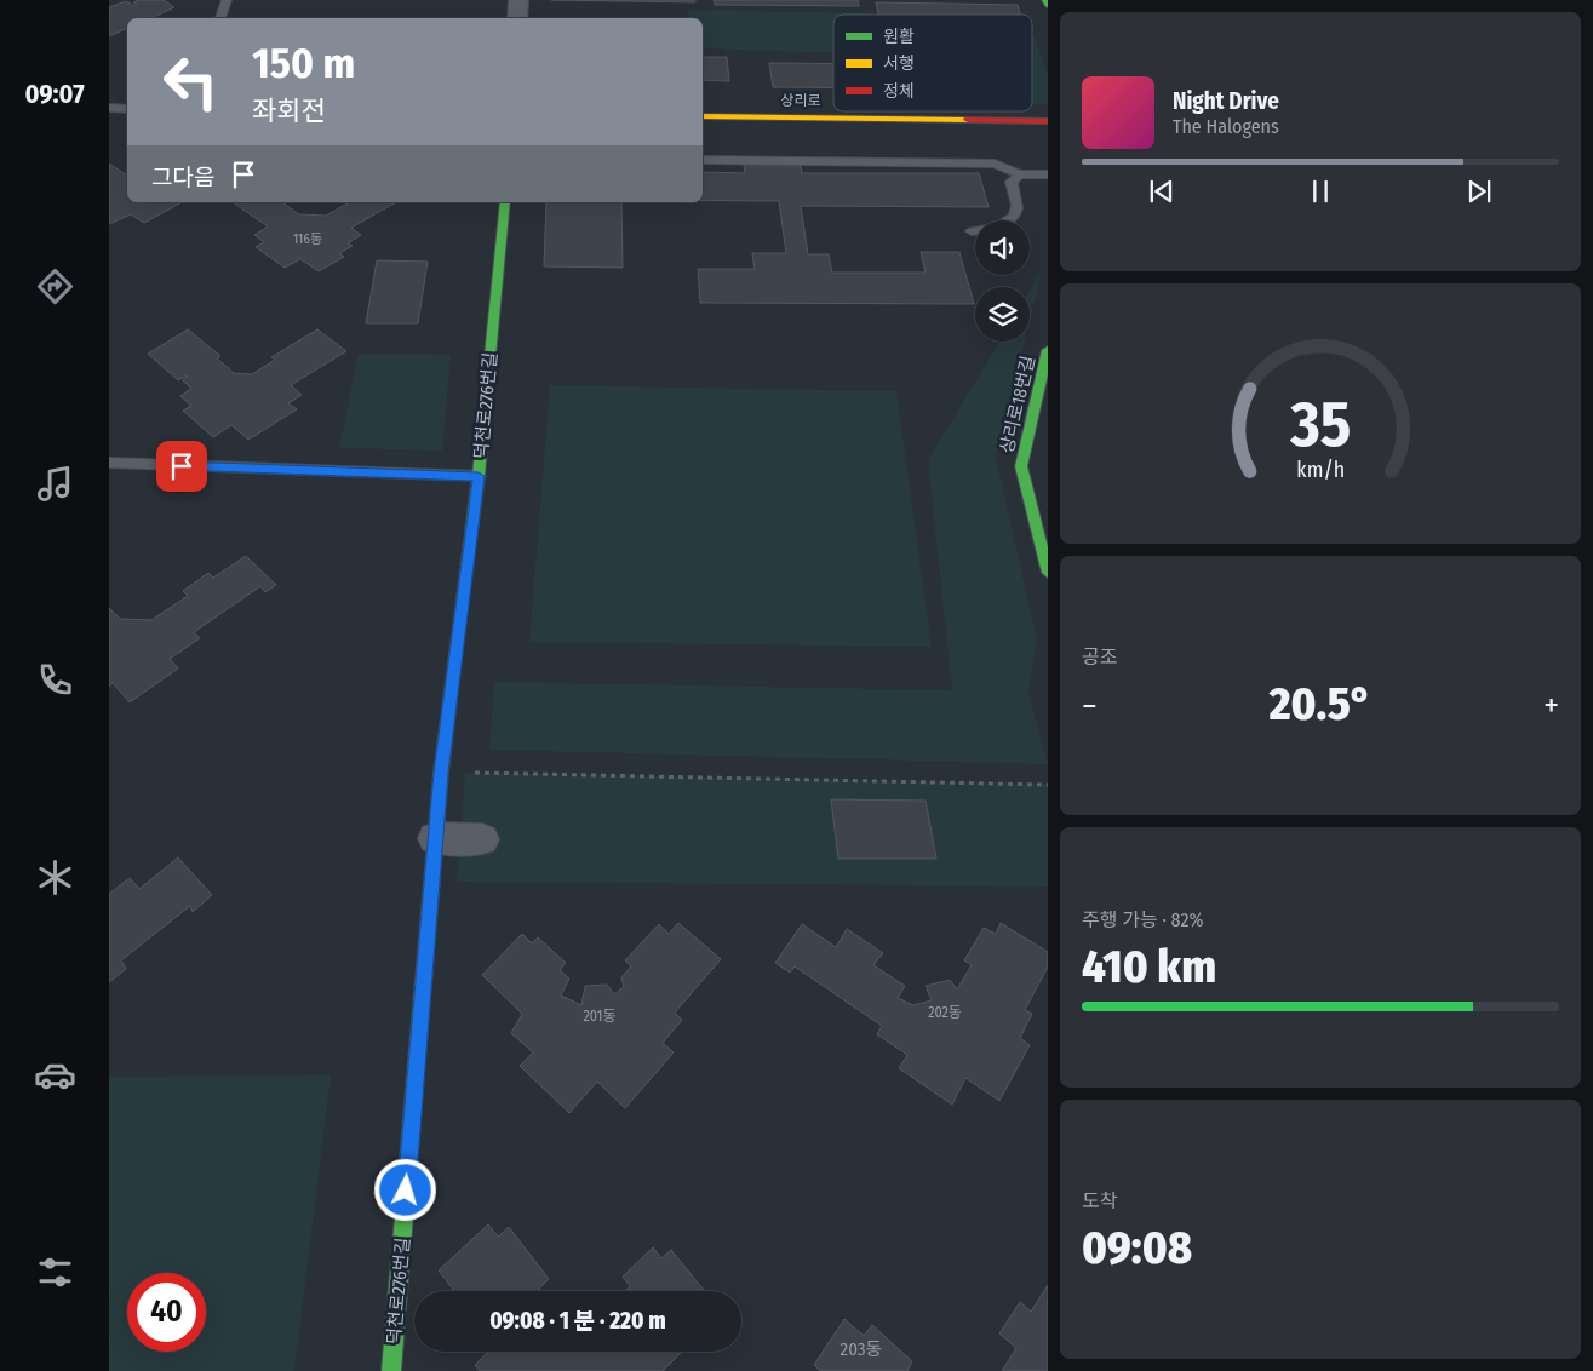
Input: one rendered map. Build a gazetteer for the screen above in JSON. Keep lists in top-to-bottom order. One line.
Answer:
{"streets":{"street":["상리로","상리로18번길","덕천로276번길"]},"house_numbers":["116동","202동","201동","203동"],"legend":["원활","서행","정체"],"page":{"tabs":"09:07","turn":["150 m","좌회전"],"song":["Night Drive","The Halogens"],"then":"그다음","tile":["공조",["주행 가능 · 82%","410 km"],["도착","09:08"]],"heat":["−","20.5°","+"],"limit":"40","trip":"09:08 · 1 분 · 220 m","gauge":["35","km/h"]}}
